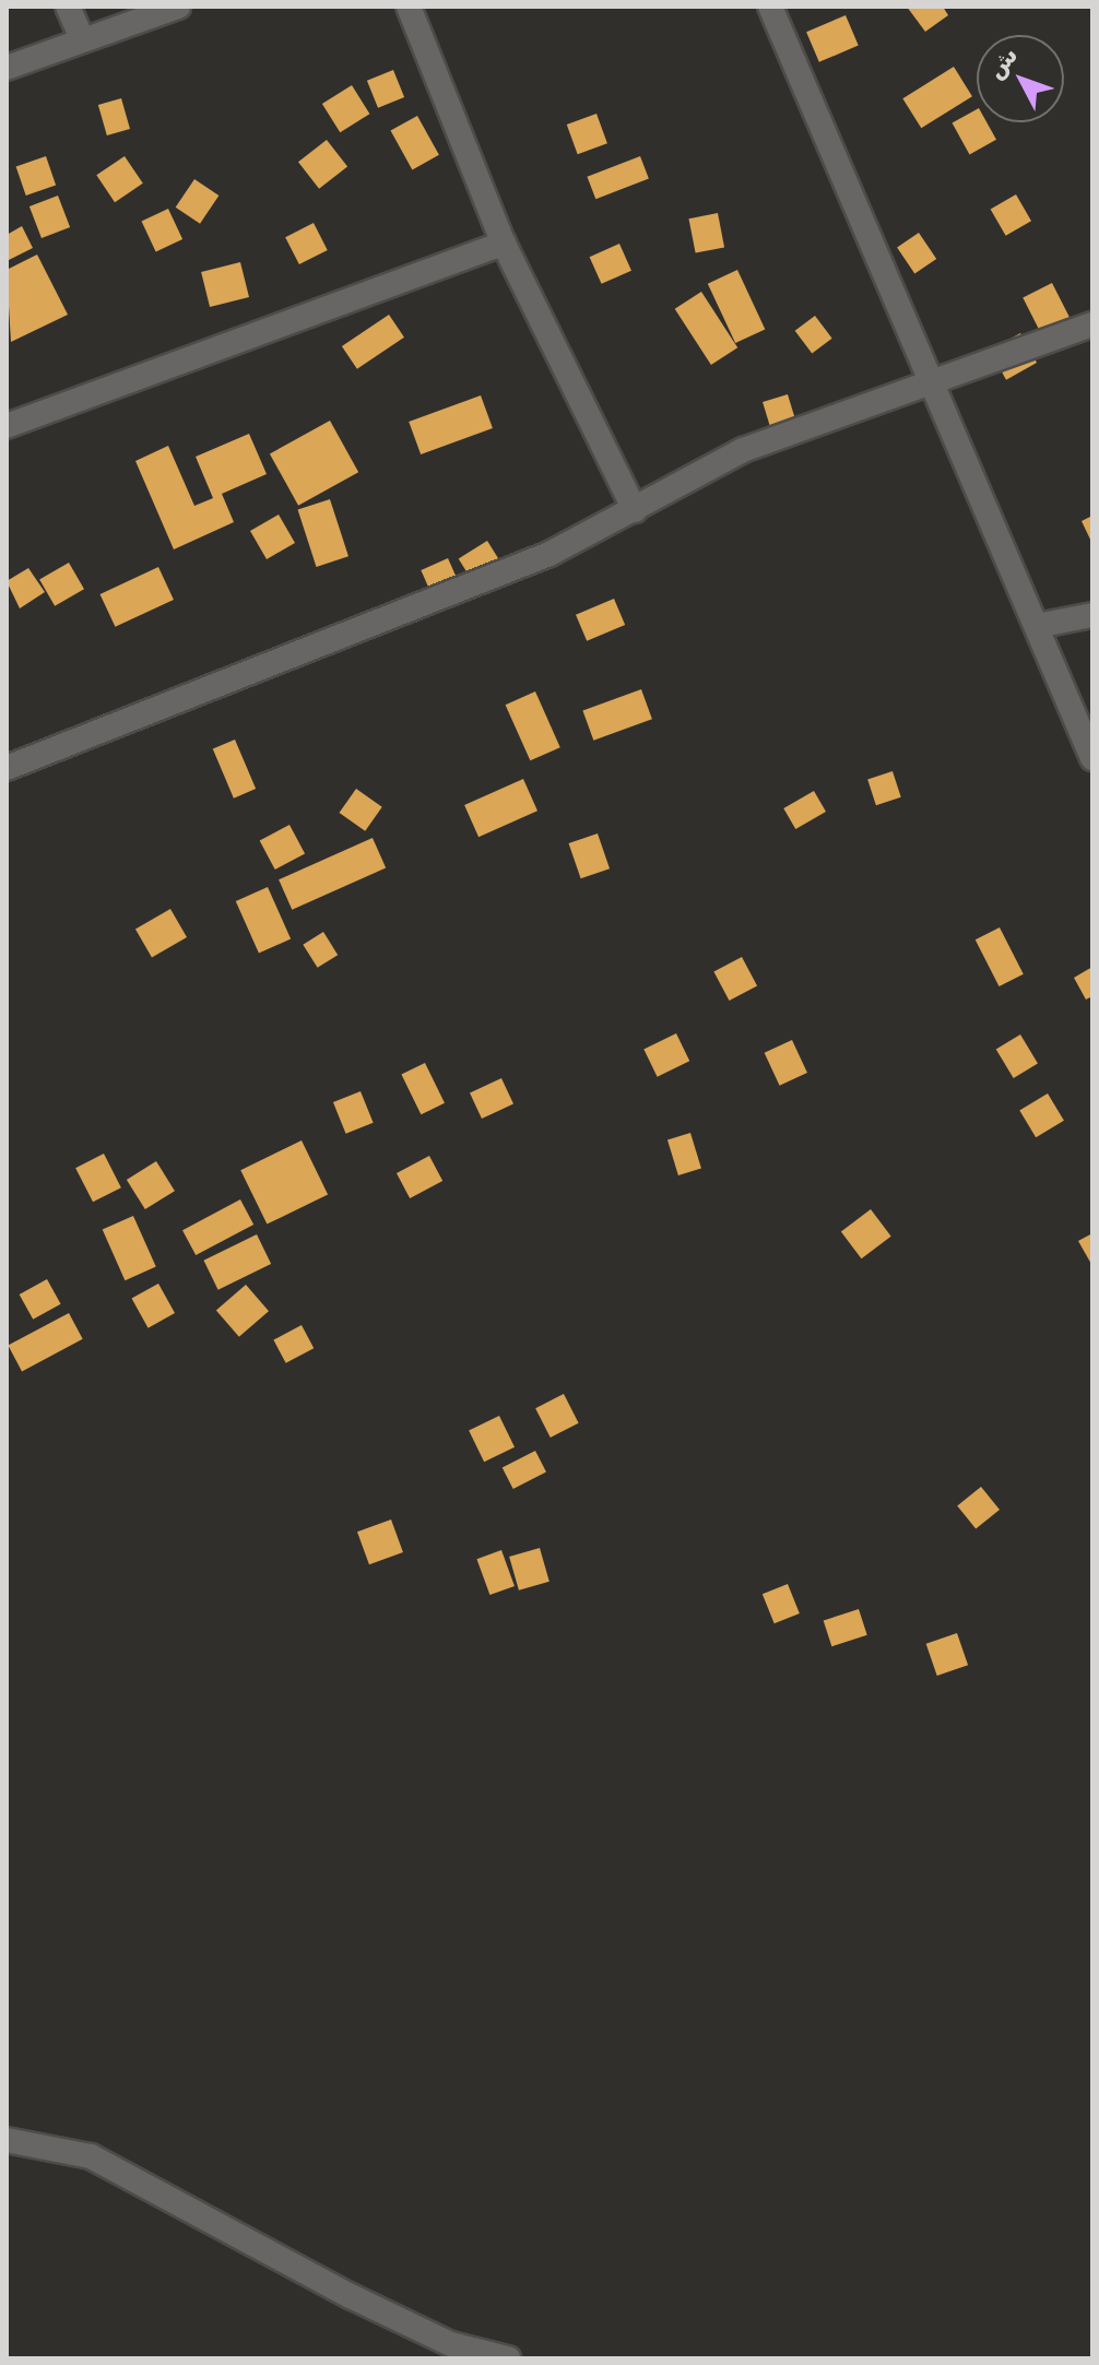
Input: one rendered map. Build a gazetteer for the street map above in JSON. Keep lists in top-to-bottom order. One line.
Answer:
{"north":"top left"}
